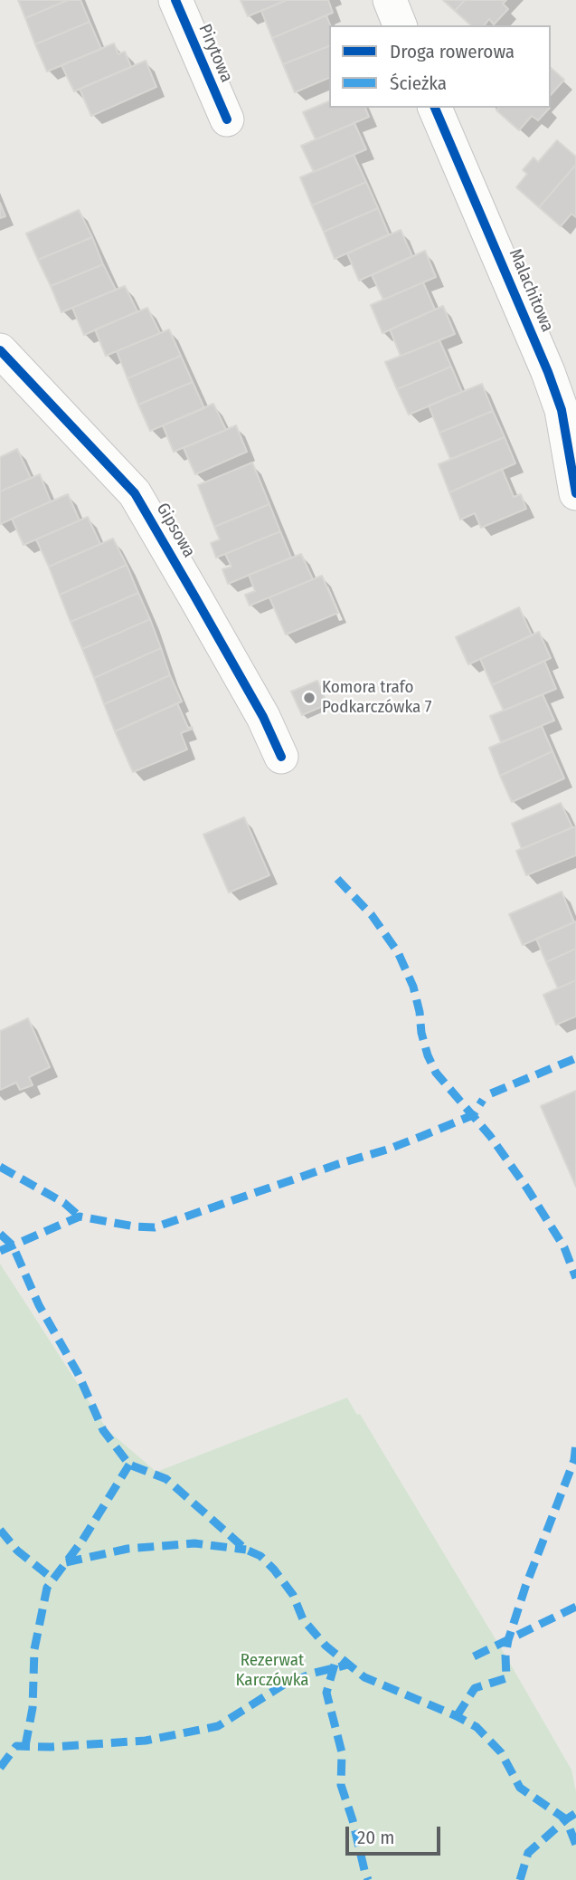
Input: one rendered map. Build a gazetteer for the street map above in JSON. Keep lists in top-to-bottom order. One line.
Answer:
{"streets":{"street":["Pirytowa","Malachitowa","Gipsowa"]},"parks":["Rezerwat Karczówka"],"places":["Komora trafo Podkarczówka 7"],"legend":["Droga rowerowa","Ścieżka"],"scale_bar":"20 m"}
